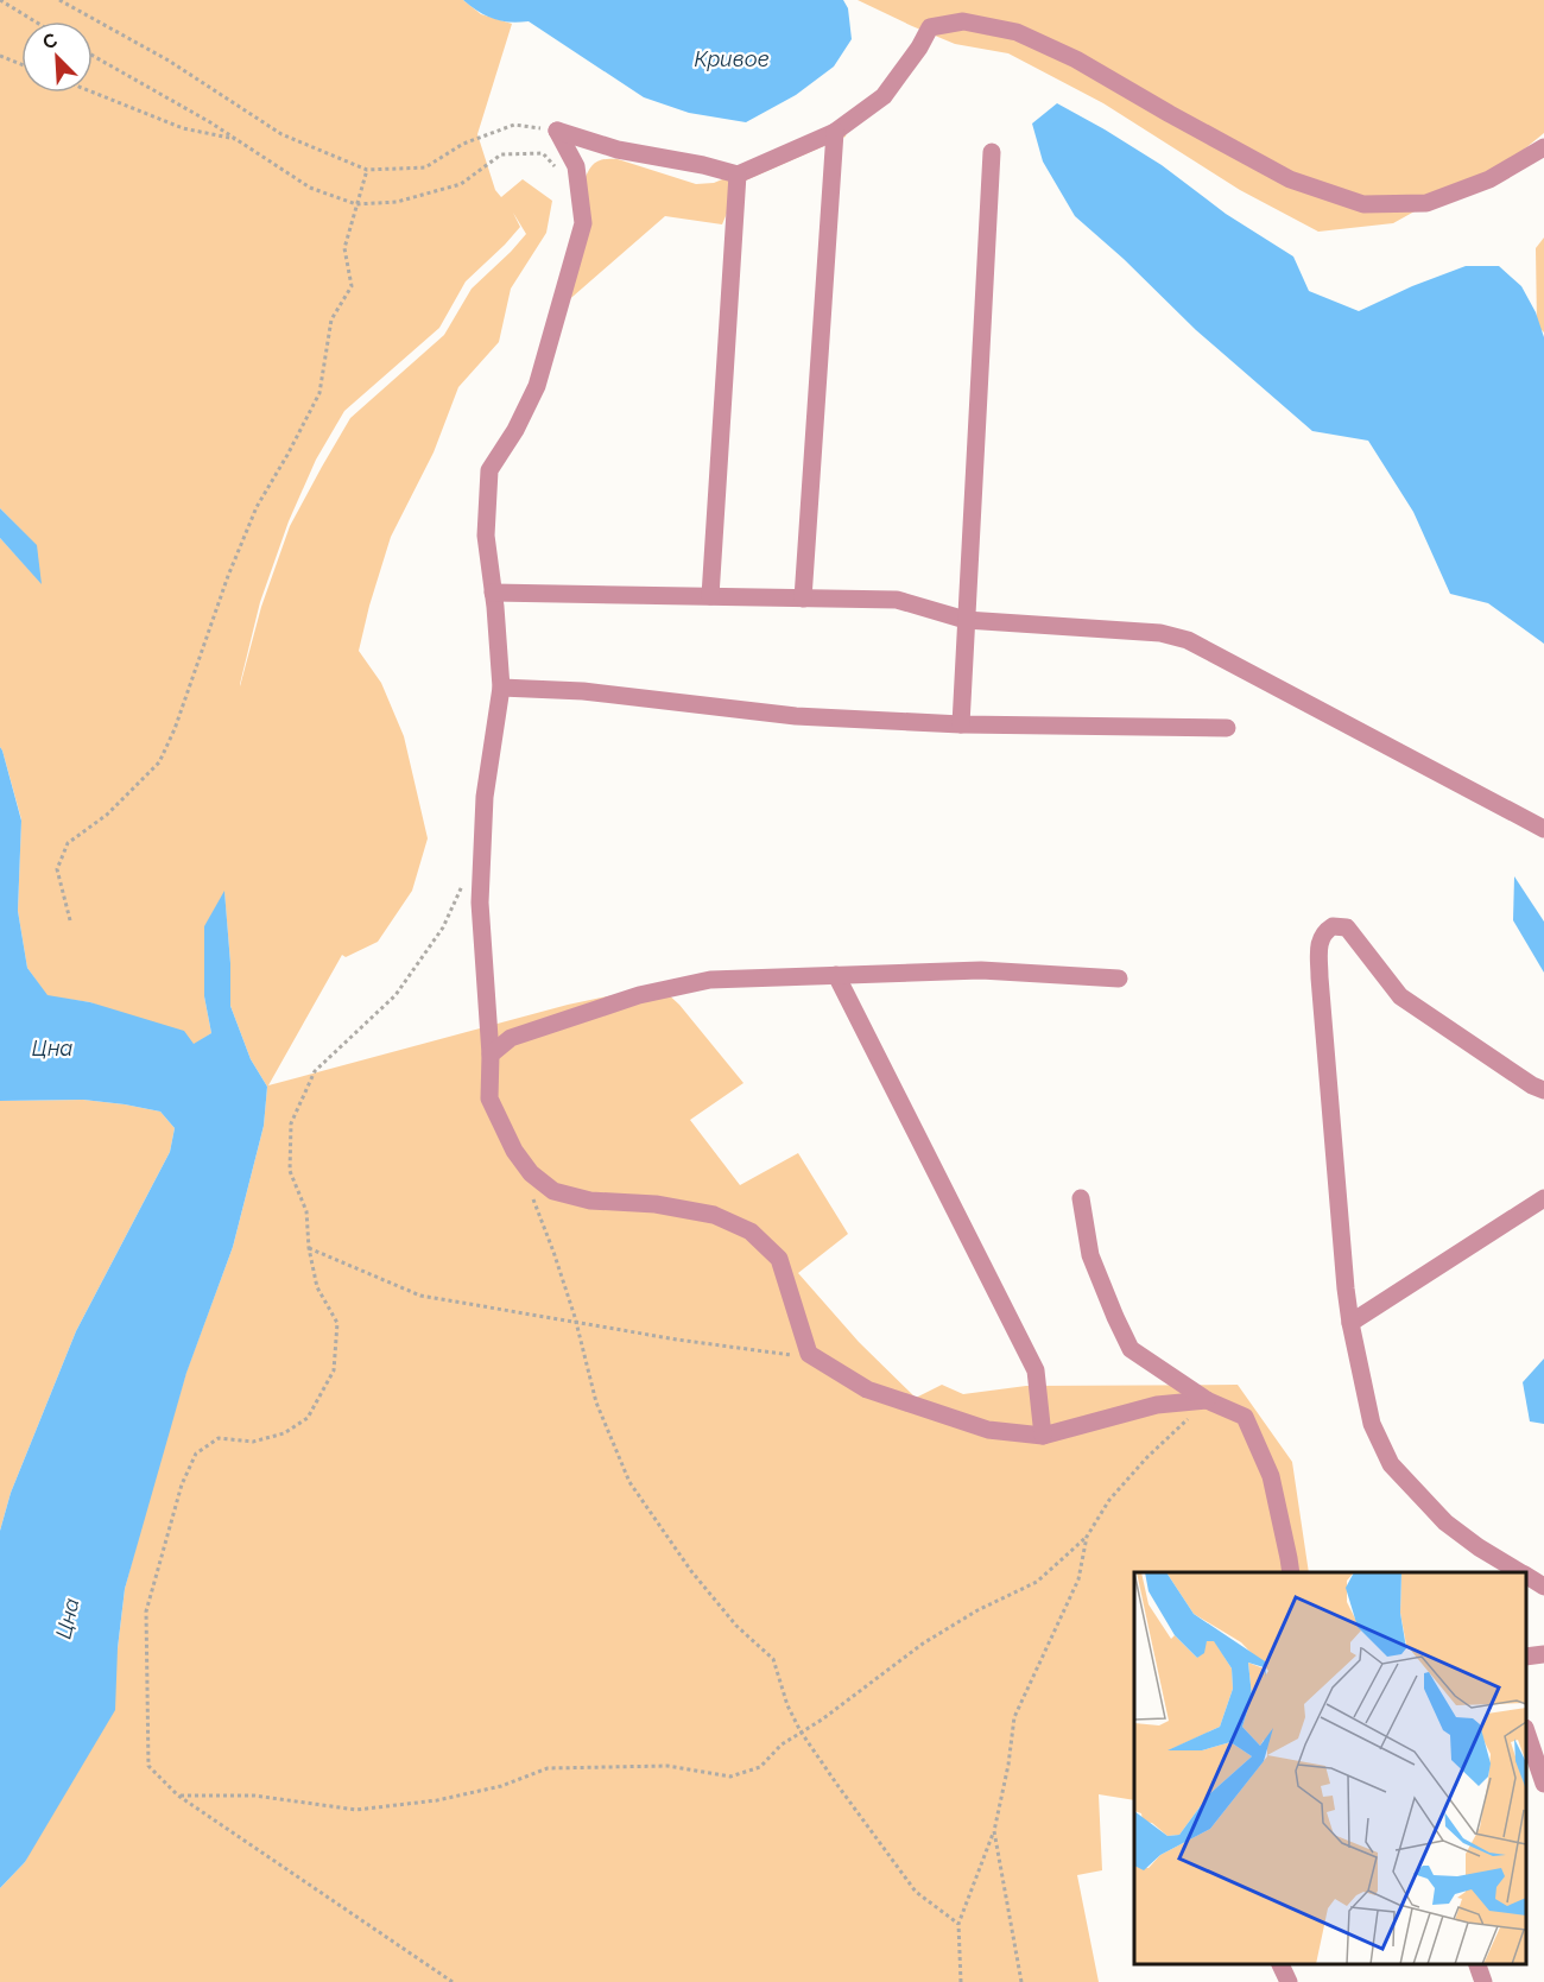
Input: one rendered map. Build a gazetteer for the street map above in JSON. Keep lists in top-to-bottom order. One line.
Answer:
{"water":["Кривое","Цна"],"north":"top left"}
